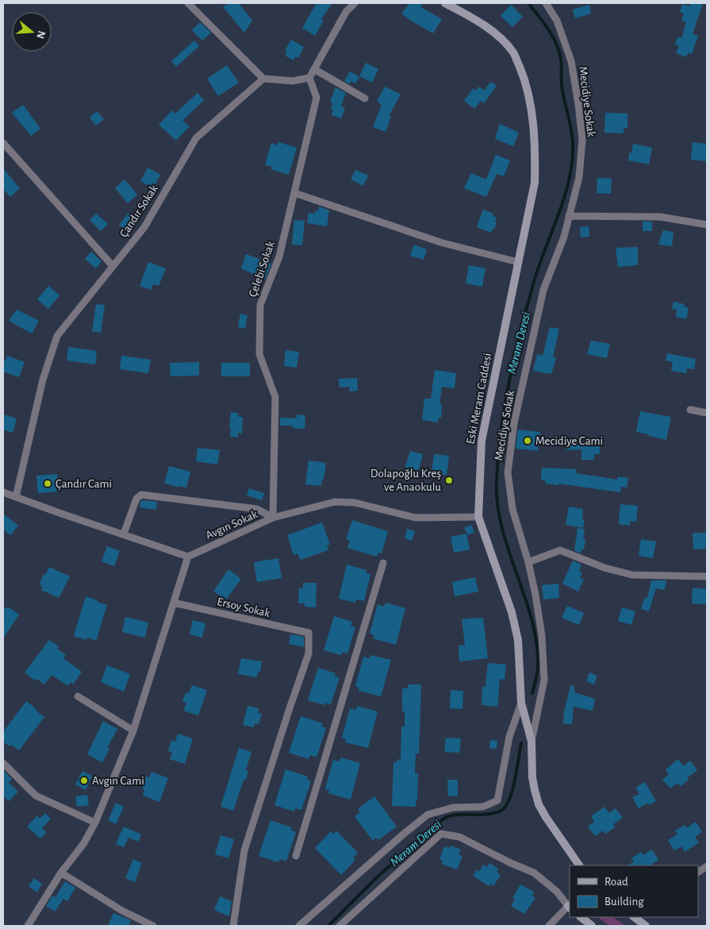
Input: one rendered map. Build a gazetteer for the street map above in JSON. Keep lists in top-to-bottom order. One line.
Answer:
{"streets":{"street":["Mecidiye Sokak","Çandır Sokak","Çelebi Sokak","Eski Meram Caddesi","Avgın Sokak","Ersoy Sokak"]},"crossings":[["Mecidiye Sokak","Eski Meram Caddesi"],["Çelebi Sokak","Avgın Sokak"],["Eski Meram Caddesi","Avgın Sokak"]],"water":["Meram Deresi"],"places":["Mecidiye Cami","Dolapoğlu Kreş ve Anaokulu","Çandır Cami","Avgın Cami"],"legend":["Road","Building"],"north":"right"}
